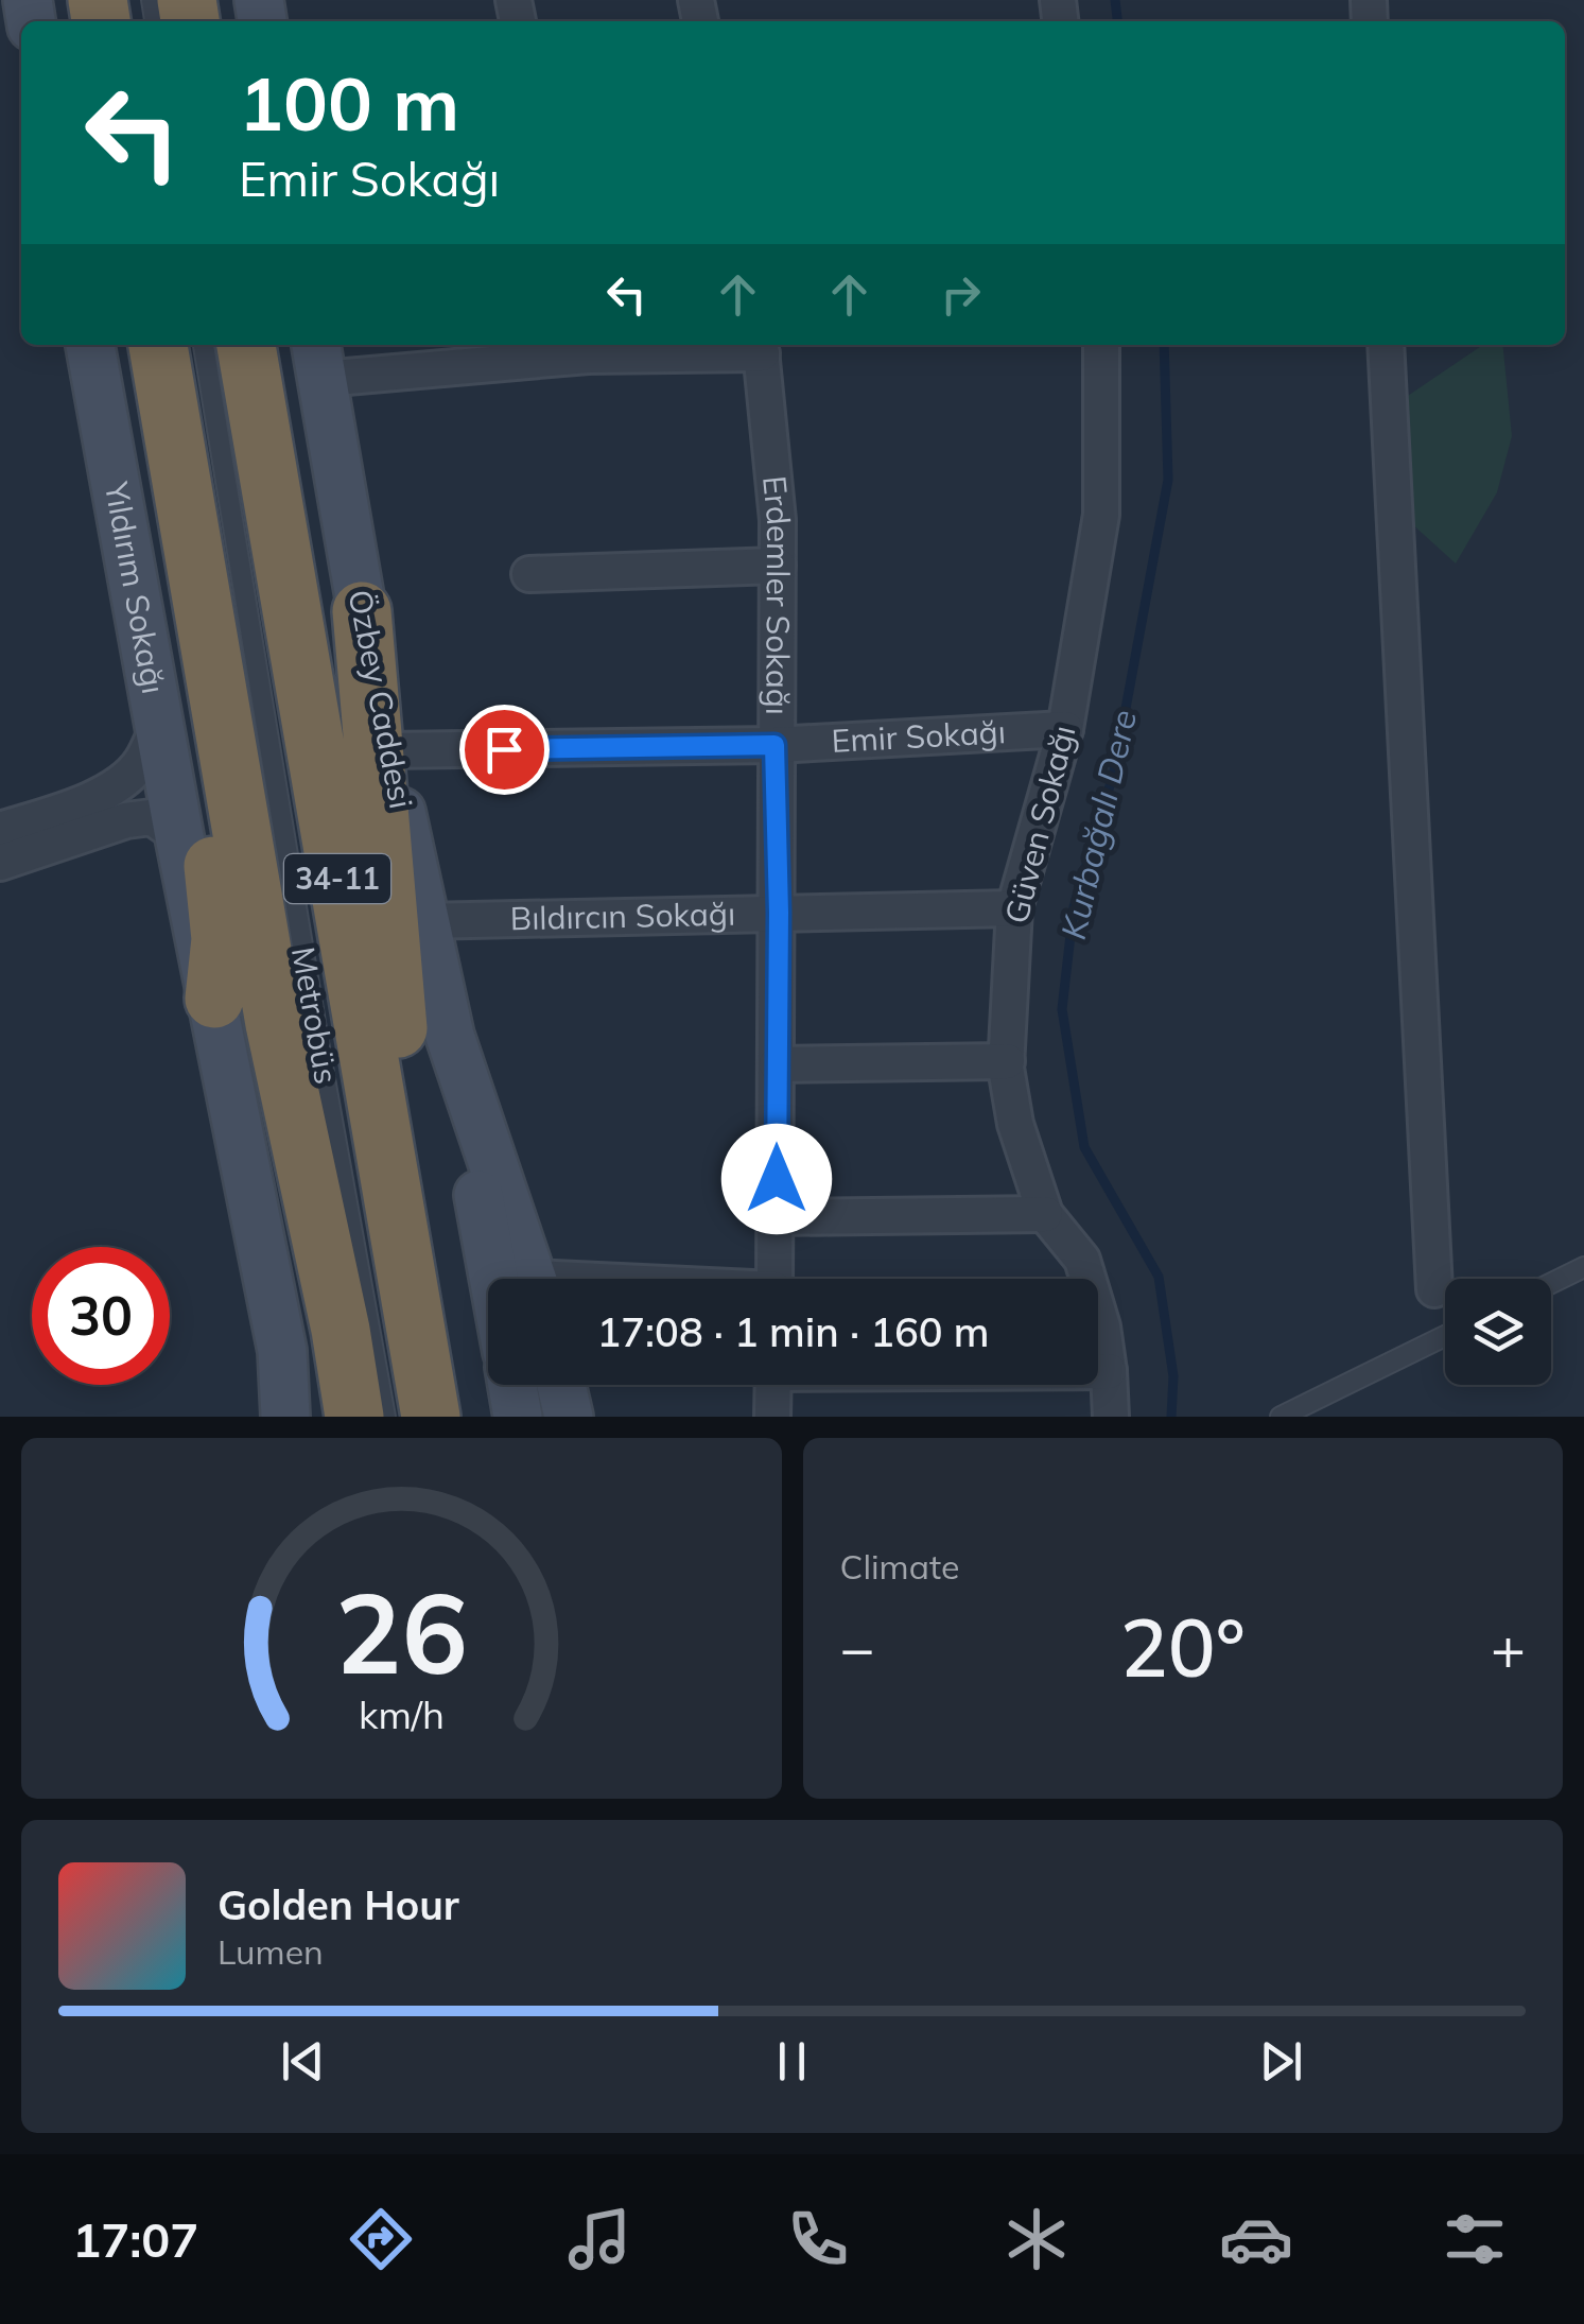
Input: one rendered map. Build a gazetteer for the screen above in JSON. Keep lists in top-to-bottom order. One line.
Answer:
{"streets":{"highway":["34-11"],"main road":["Yıldırım Sokağı","Özbey Caddesi"],"street":["Erdemler Sokağı","Emir Sokağı","Güven Sokağı","Bıldırcın Sokağı"],"lane":["Metrobüs"]},"crossings":[["Erdemler Sokağı","Emir Sokağı"],["Erdemler Sokağı","Bıldırcın Sokağı"],["Özbey Caddesi","Emir Sokağı"],["Özbey Caddesi","Bıldırcın Sokağı"],["Emir Sokağı","Güven Sokağı"],["Güven Sokağı","Bıldırcın Sokağı"]],"water":["Kurbağalı Dere"],"page":{"turn":["100 m","Emir Sokağı"],"limit":"30","trip":"17:08 · 1 min · 160 m","tile":"Climate","heat":["−","20°","+"],"song":["Golden Hour","Lumen"],"tabs":"17:07","gauge":["26","km/h"]}}
